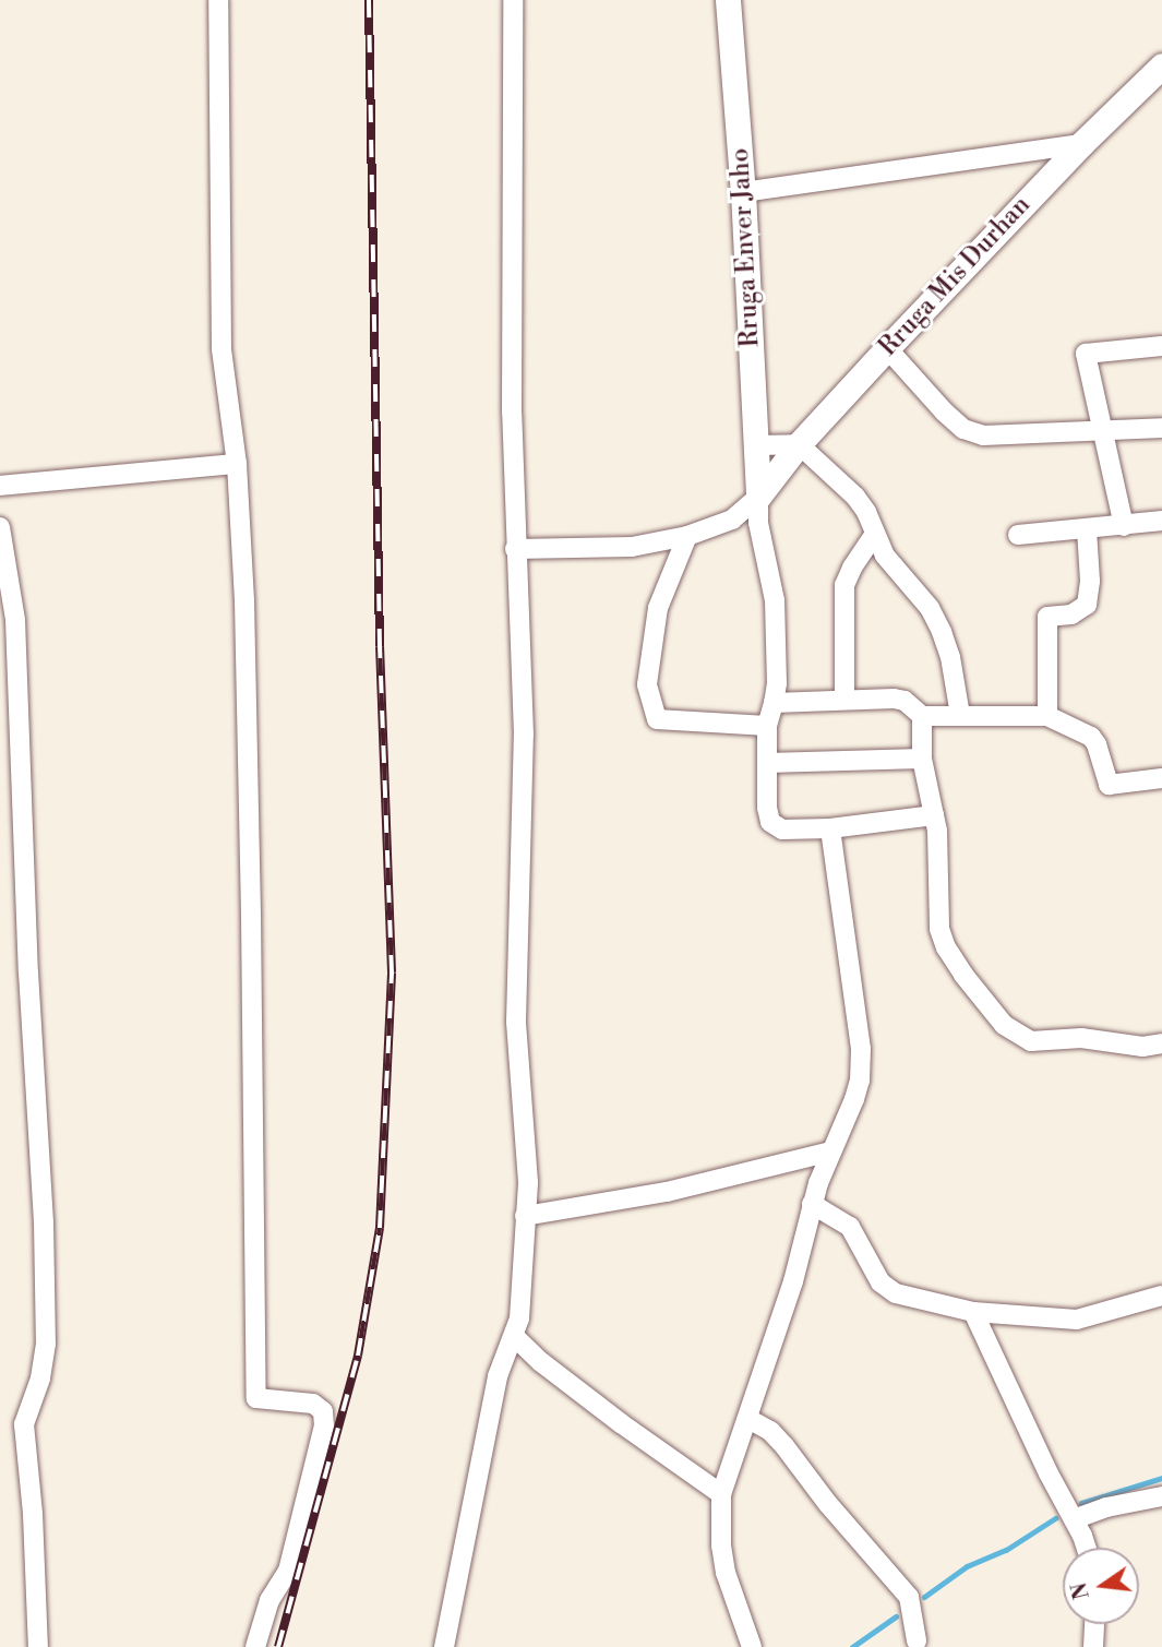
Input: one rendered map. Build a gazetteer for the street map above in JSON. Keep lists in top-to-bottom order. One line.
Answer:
{"streets":{"street":["Rruga Enver Jaho","Rruga Mis Durhan"]},"crossings":[["Rruga Enver Jaho","Rruga Mis Durhan"]],"north":"left"}
